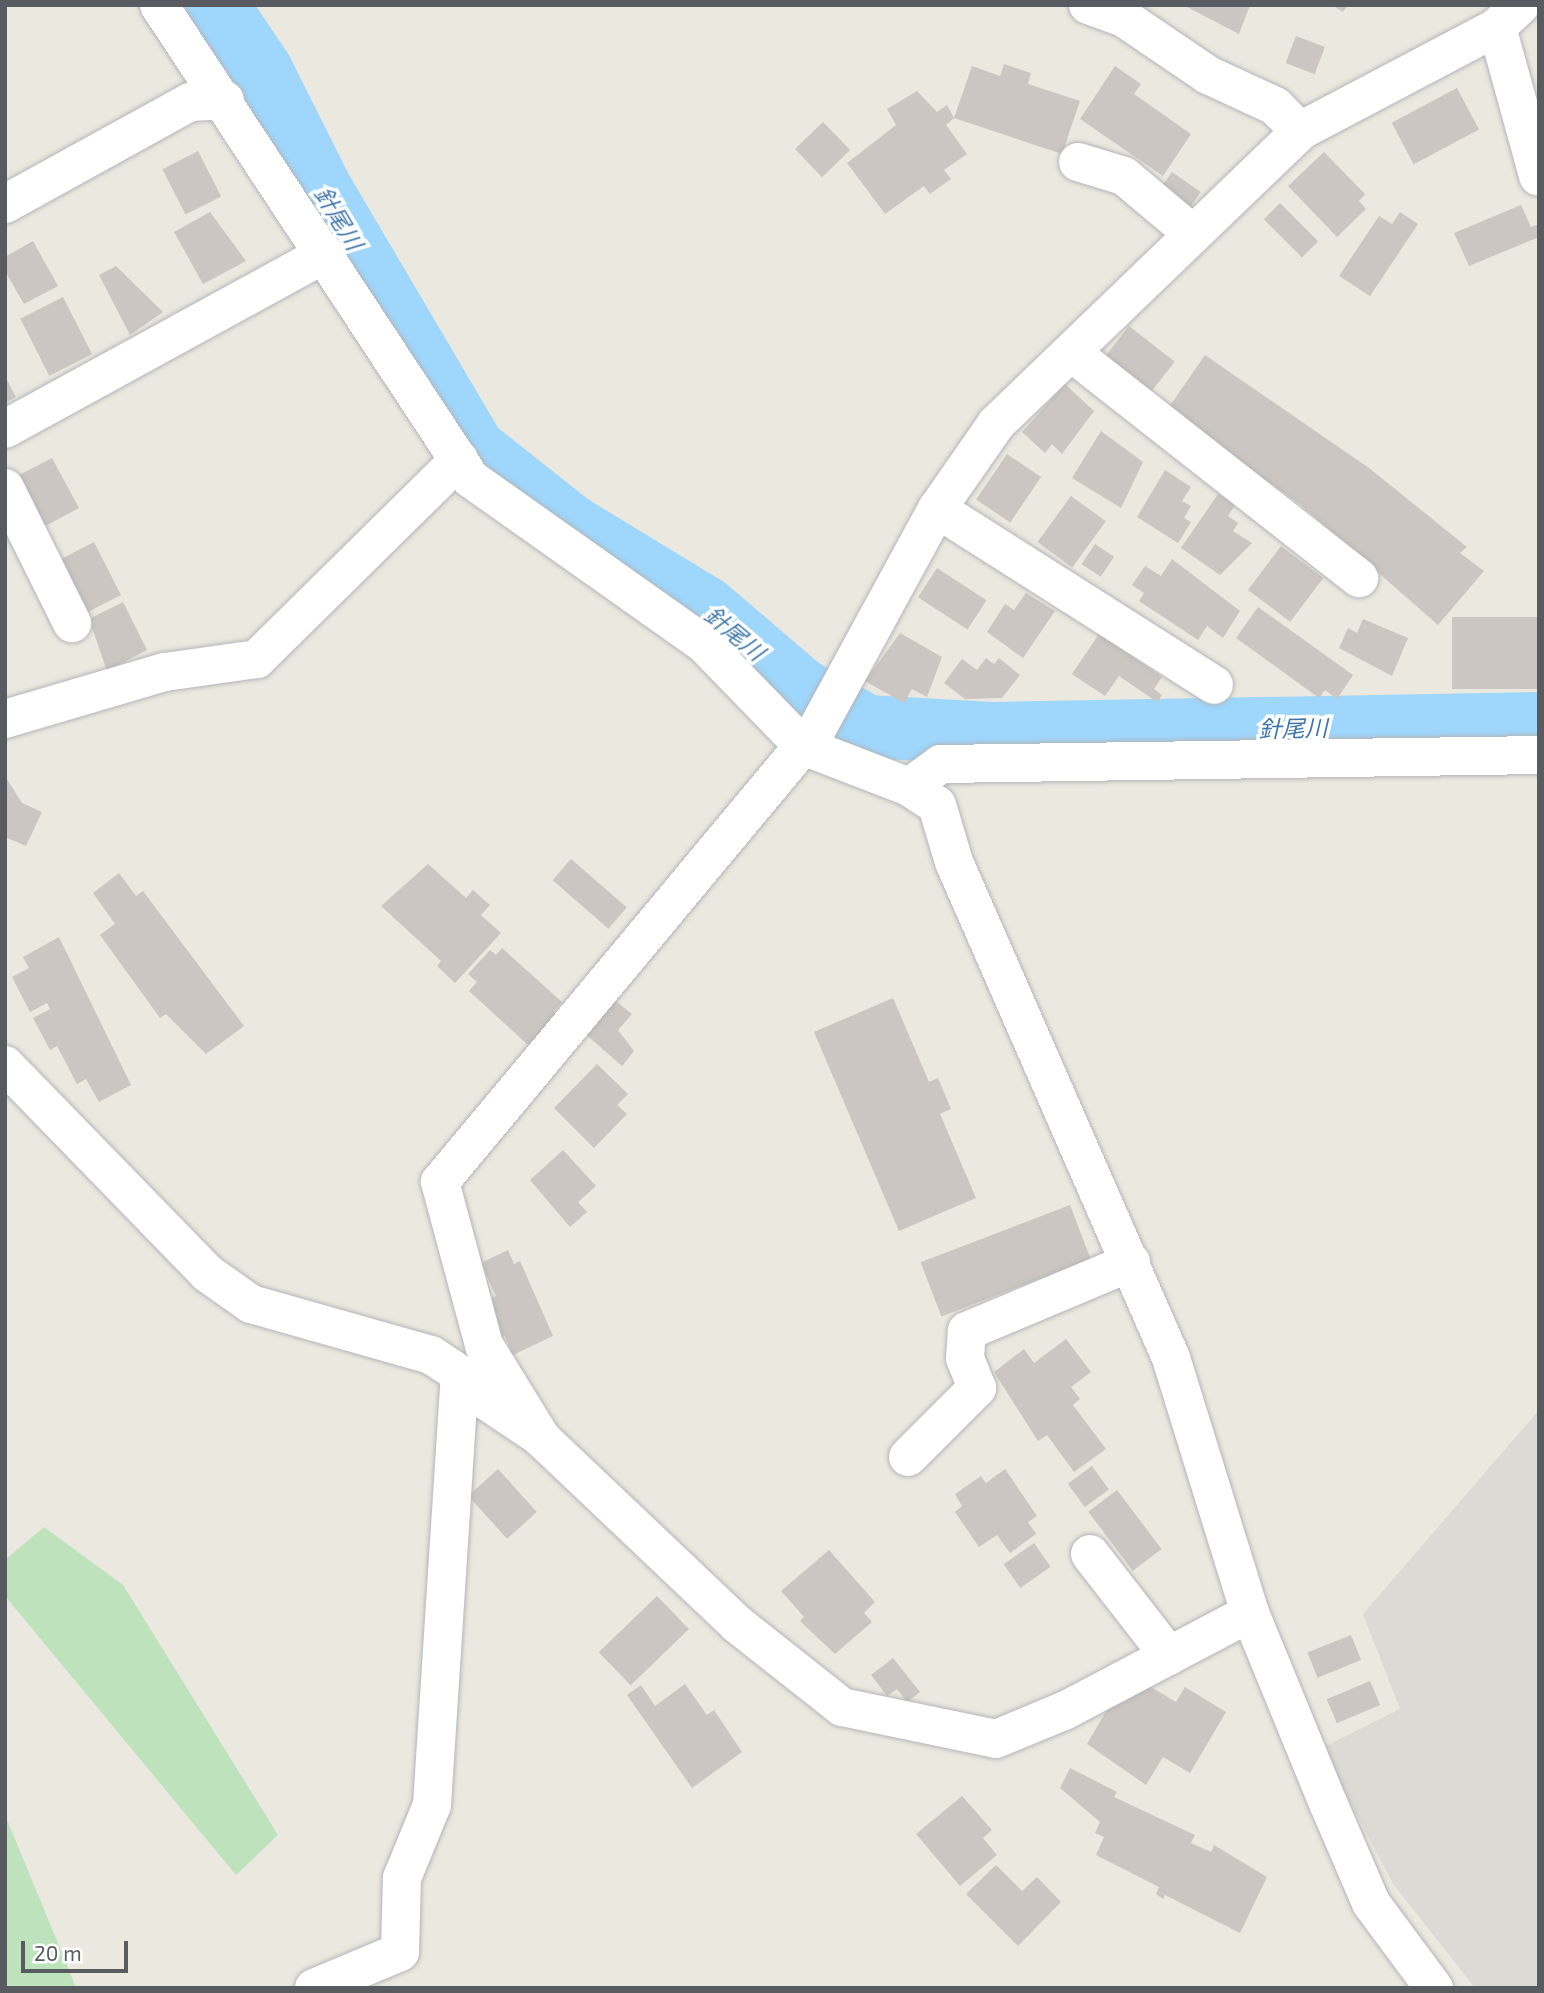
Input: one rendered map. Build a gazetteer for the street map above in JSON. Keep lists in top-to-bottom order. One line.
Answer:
{"water":["針尾川"],"scale_bar":"20 m"}
